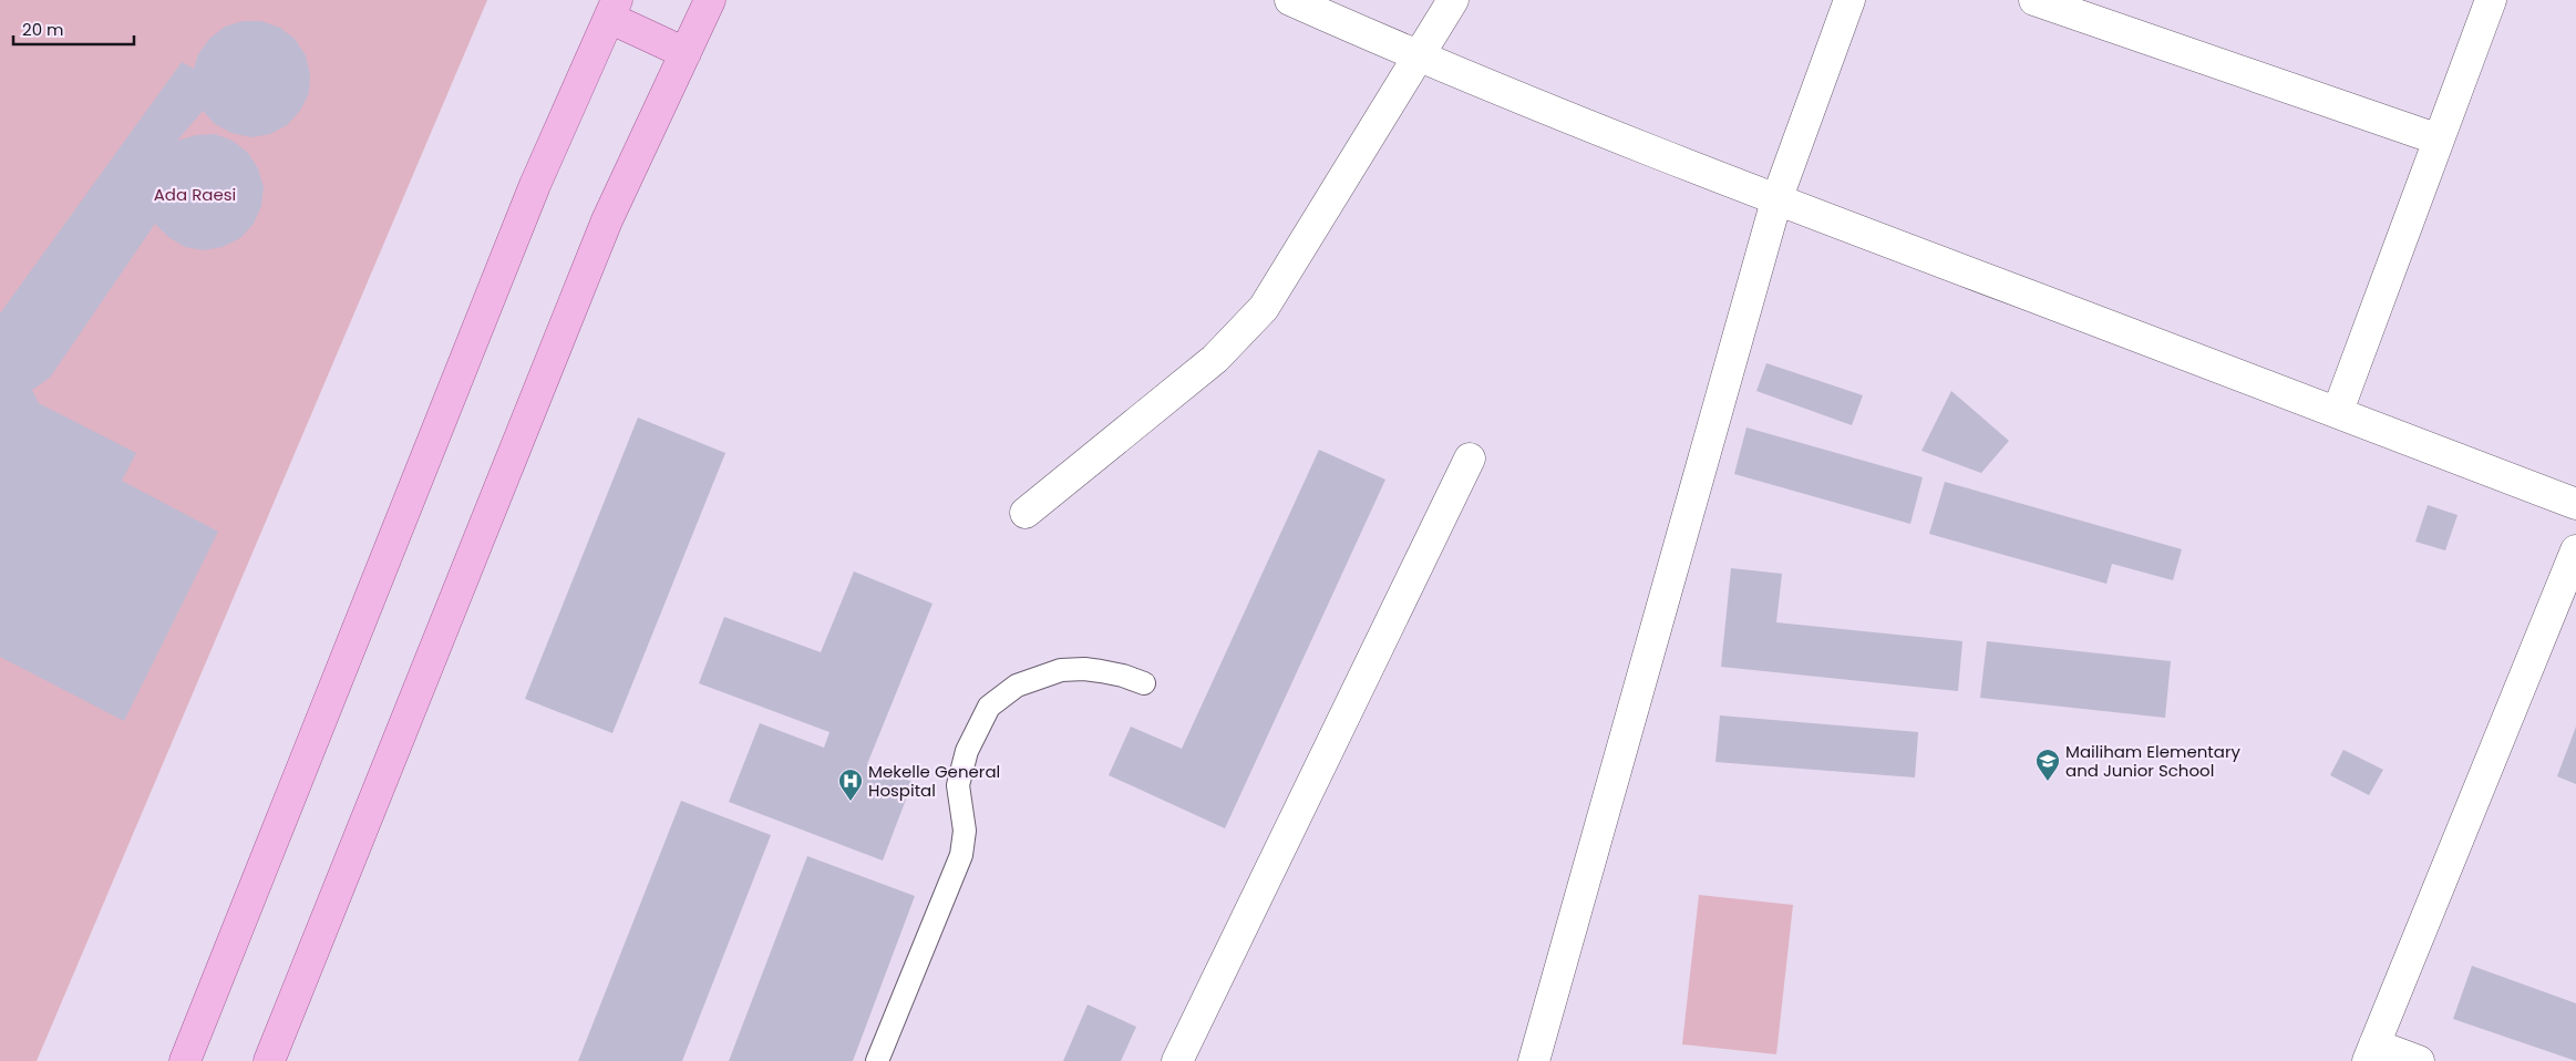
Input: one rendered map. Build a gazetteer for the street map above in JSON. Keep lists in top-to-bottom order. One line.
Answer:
{"parks":["Ada Raesi"],"places":{"school or university":["Mailiham Elementary and Junior School"],"hospital":["Mekelle General Hospital"]},"scale_bar":"20 m"}
